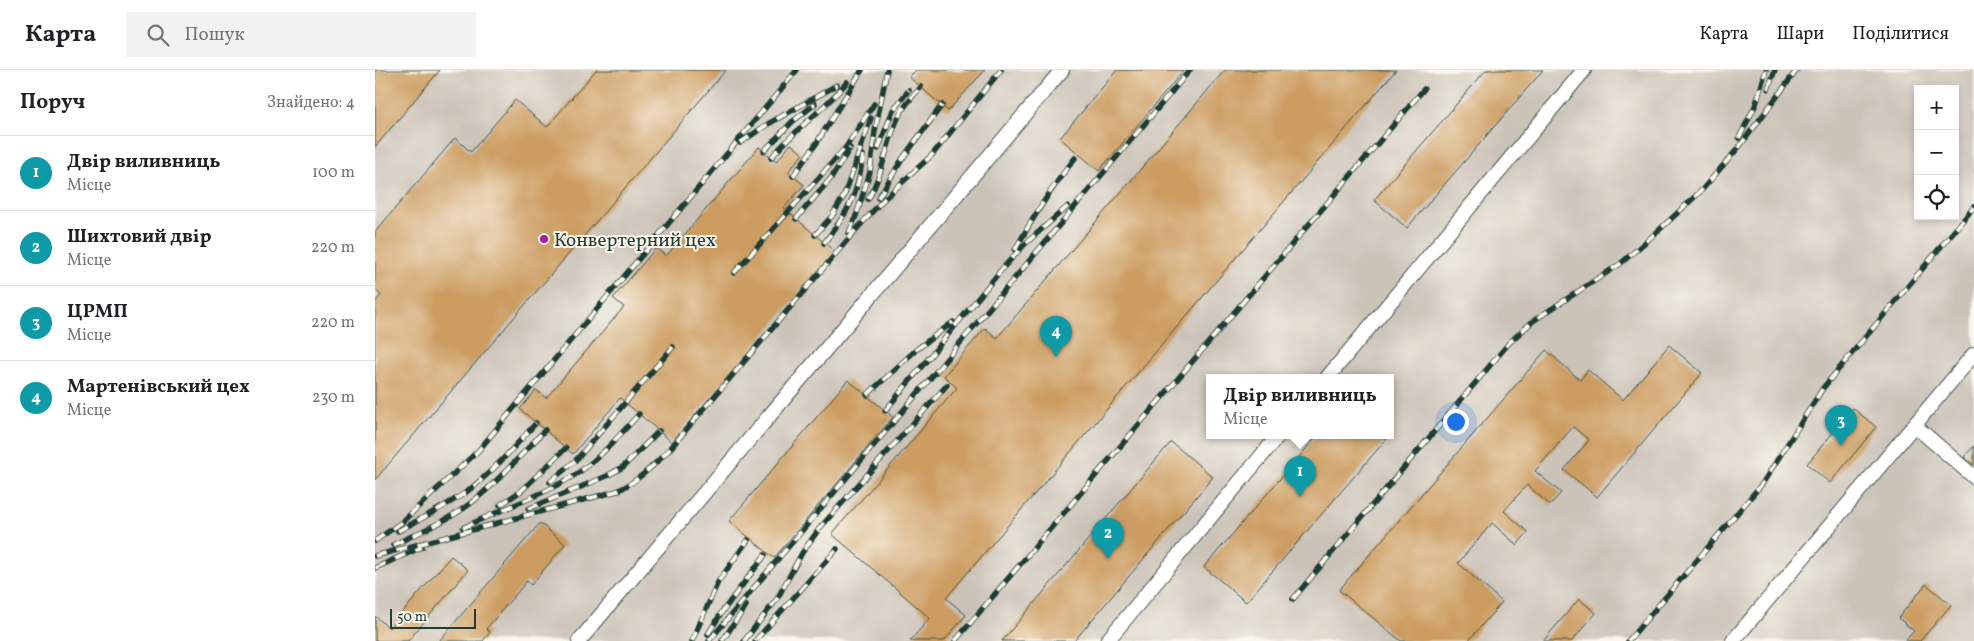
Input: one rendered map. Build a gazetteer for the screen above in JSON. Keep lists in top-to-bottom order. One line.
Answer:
{"places":["Конвертерний цех"],"scale_bar":"50 m","page":{"header":"Карта","search":"Пошук","nav":["Карта","Шари","Поділитися"],"heading":["Поруч","Знайдено: 4"],"map_buttons":["+","−"],"list":[{"mark":"1","name":"Двір виливниць","note":"Місце","value":"100 m"},{"mark":"2","name":"Шихтовий двір","note":"Місце","value":"220 m"},{"mark":"3","name":"ЦРМП","note":"Місце","value":"220 m"},{"mark":"4","name":"Мартенівський цех","note":"Місце","value":"230 m"}],"pins":["4","3","1","2"],"popup":["Двір виливниць","Місце"],"scale":"50 m"}}
